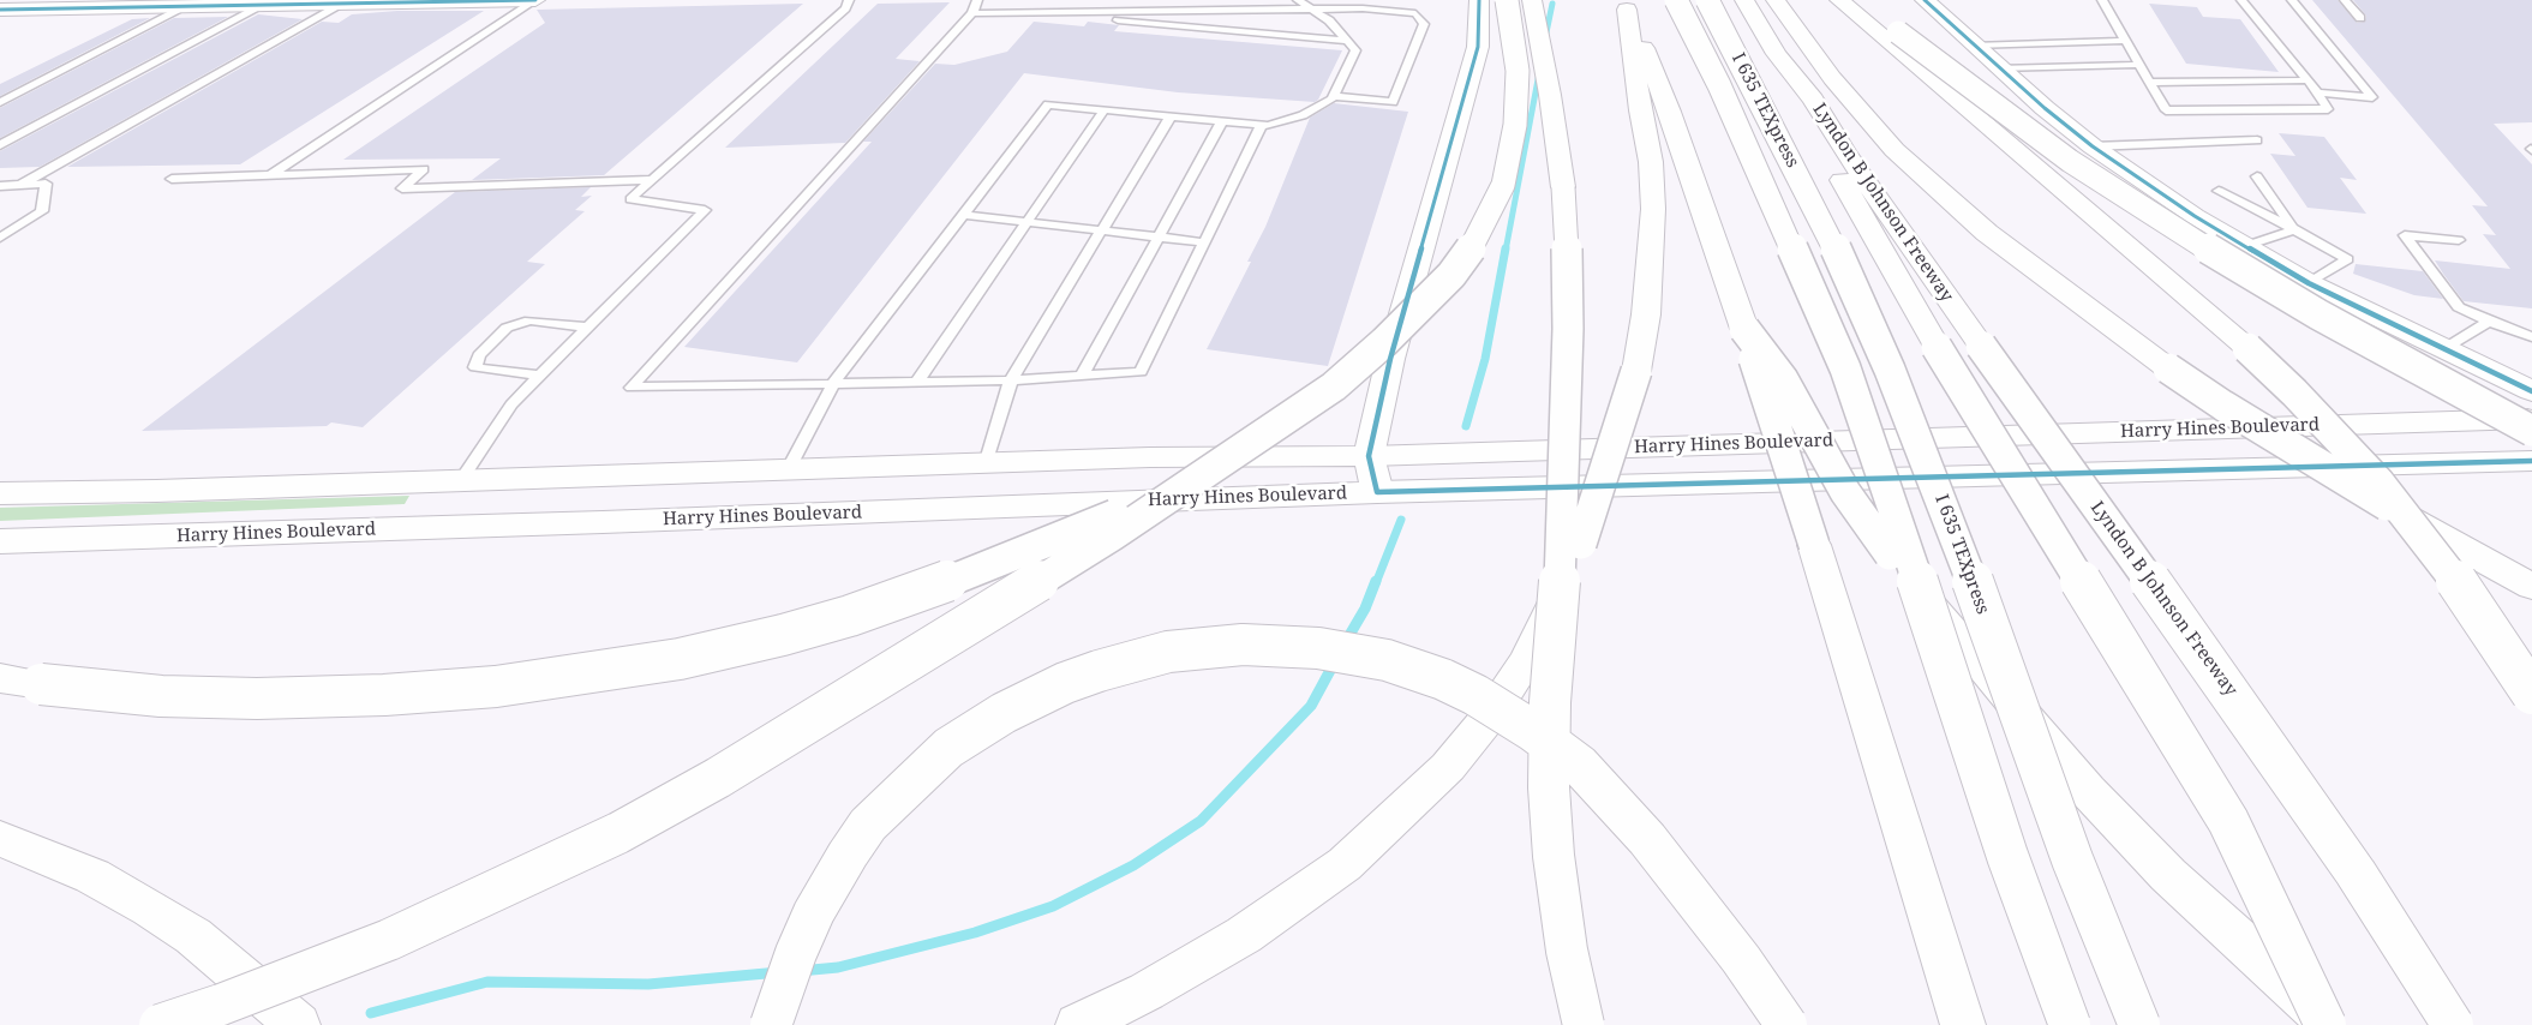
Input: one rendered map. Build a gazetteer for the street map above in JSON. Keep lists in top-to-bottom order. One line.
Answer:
{"streets":{"main road":["I 635 TEXpress","Lyndon B Johnson Freeway","Harry Hines Boulevard"]}}
